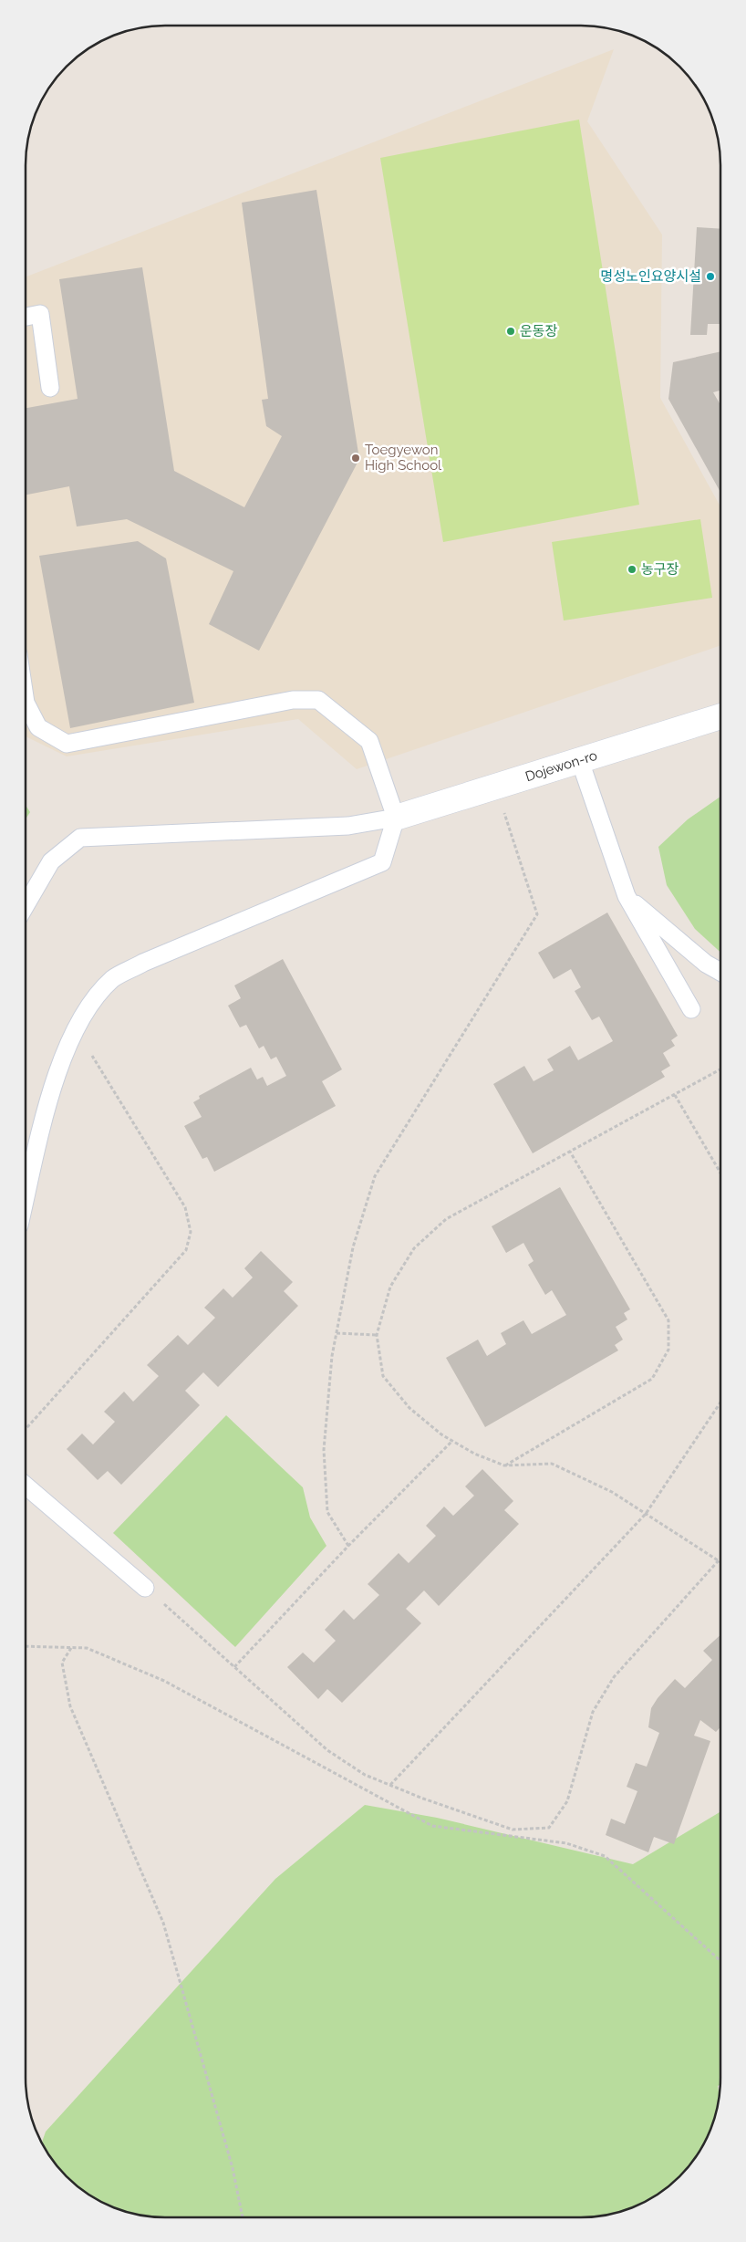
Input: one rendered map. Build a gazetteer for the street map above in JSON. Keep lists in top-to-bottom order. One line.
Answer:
{"streets":{"street":["Dojewon-ro"]},"places":["명성노인요양시설","운동장","Toegyewon High School","농구장"]}
